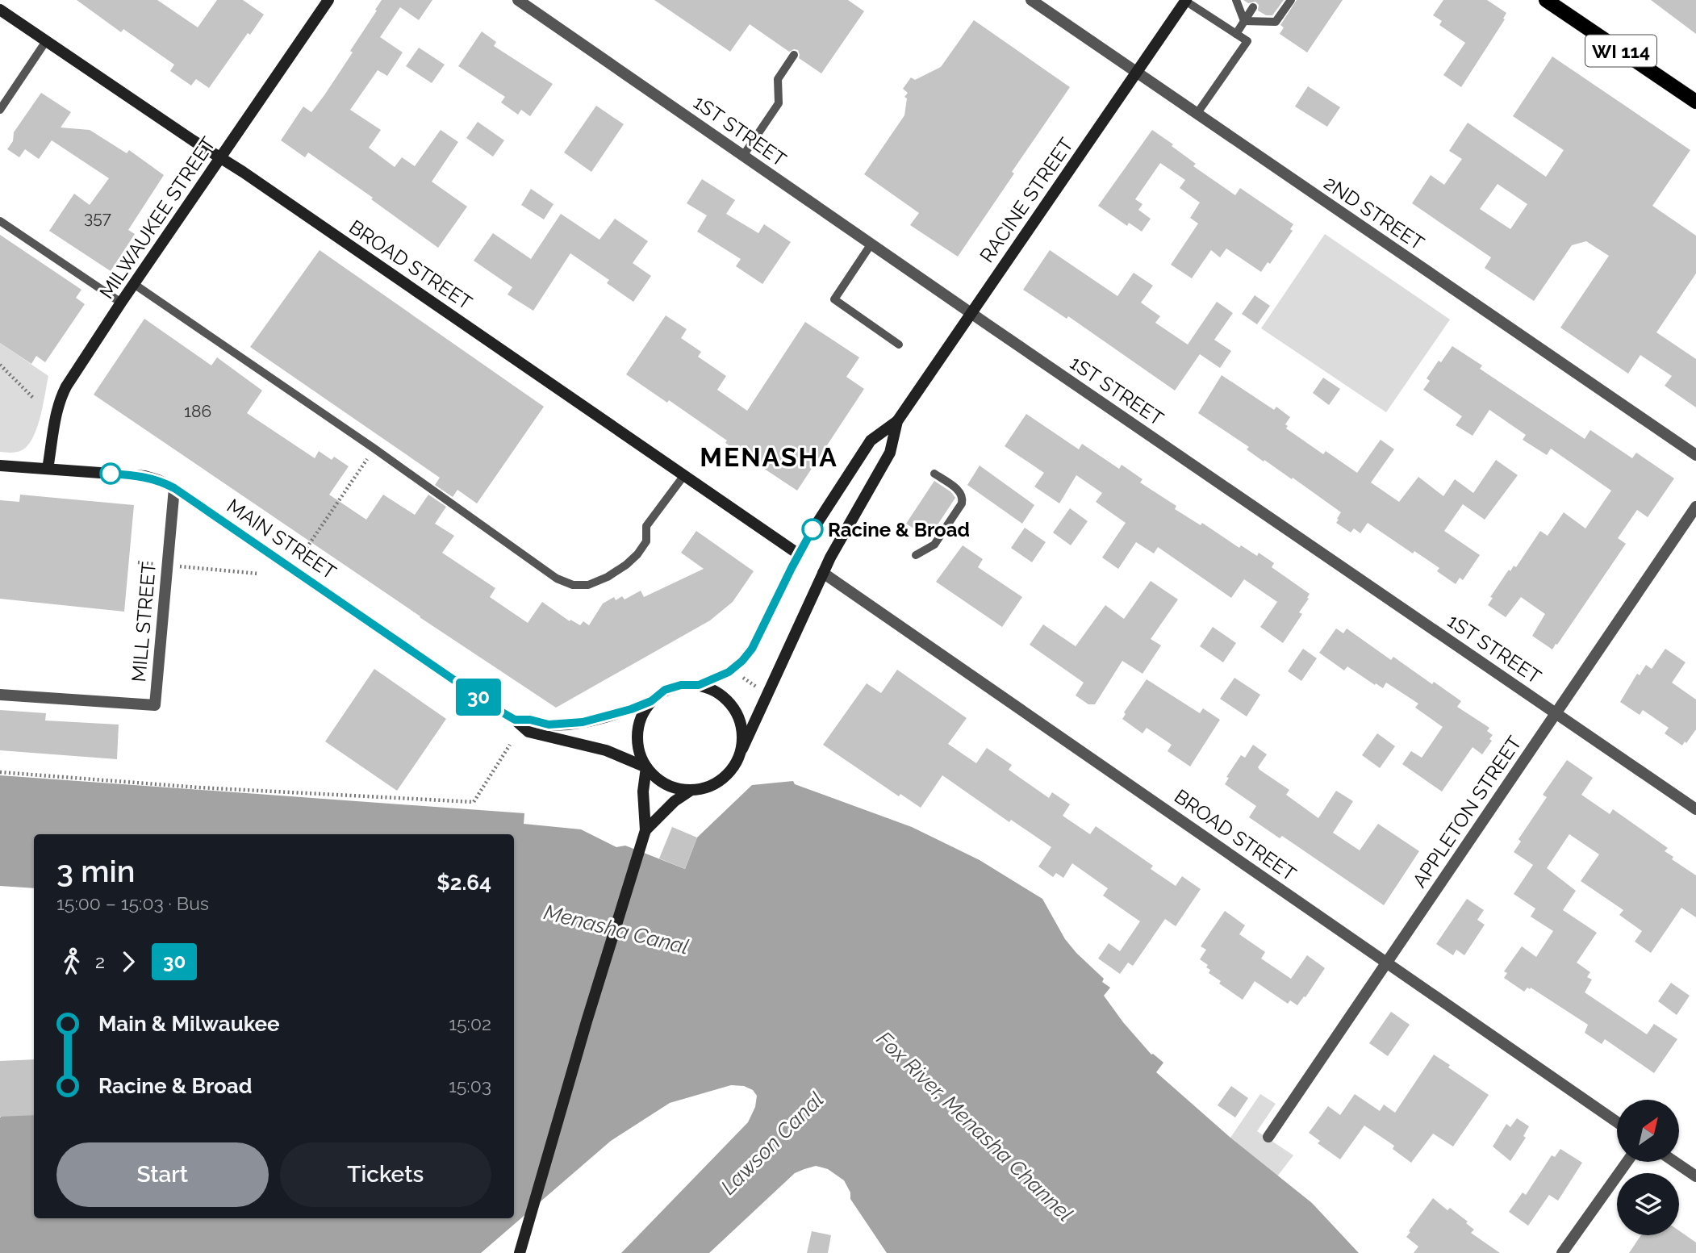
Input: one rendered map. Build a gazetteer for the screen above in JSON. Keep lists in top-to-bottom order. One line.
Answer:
{"streets":{"main road":["WI 114","RACINE STREET","MILWAUKEE STREET","BROAD STREET","MAIN STREET"],"street":["1ST STREET","2ND STREET","MILL STREET","APPLETON STREET"]},"crossings":[["1ST STREET","RACINE STREET"],["1ST STREET","APPLETON STREET"],["RACINE STREET","2ND STREET"],["RACINE STREET","BROAD STREET"],["RACINE STREET","MAIN STREET"],["MILWAUKEE STREET","BROAD STREET"],["MILWAUKEE STREET","MAIN STREET"],["BROAD STREET","APPLETON STREET"],["MAIN STREET","MILL STREET"]],"districts":["MENASHA"],"water":["Menasha Canal","Fox River, Menasha Channel","Lawson Canal"],"places":["Racine & Broad"],"lines":["bus line 30"],"house_numbers":["357","186"],"north":"top right","page":{"on_map":"30","heading":["3 min","15:00 – 15:03 · Bus","$2.64"],"legs":["2","30"],"list":[{"name":"Main & Milwaukee","value":"15:02"},{"name":"Racine & Broad","value":"15:03"}],"buttons":["Start","Tickets"]}}
